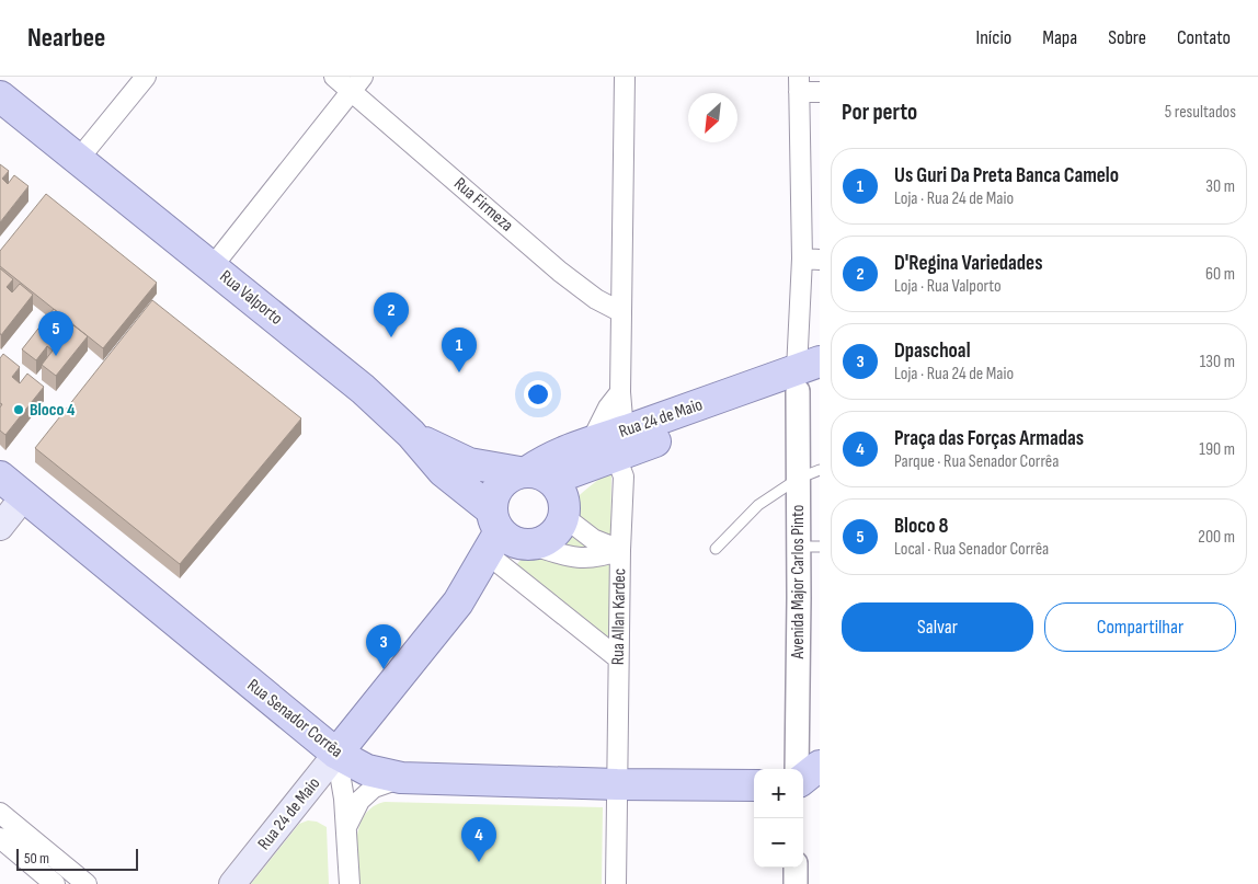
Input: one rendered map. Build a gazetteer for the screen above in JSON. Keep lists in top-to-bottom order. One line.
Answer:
{"streets":{"main road":["Rua Valporto","Rua 24 de Maio","Rua Senador Corrêa"],"street":["Rua Firmeza","Avenida Major Carlos Pinto","Rua Allan Kardec"]},"crossings":[["Rua Valporto","Rua 24 de Maio"],["Rua 24 de Maio","Avenida Major Carlos Pinto"],["Rua 24 de Maio","Rua Allan Kardec"],["Rua 24 de Maio","Rua Senador Corrêa"],["Rua Allan Kardec","Rua Senador Corrêa"]],"places":["Bloco 4"],"scale_bar":"50 m","north":"bottom left","page":{"header":"Nearbee","nav":["Início","Mapa","Sobre","Contato"],"heading":["Por perto","5 resultados"],"list":[{"mark":"1","name":"Us Guri Da Preta Banca Camelo","note":"Loja · Rua 24 de Maio","value":"30 m"},{"mark":"2","name":"D'Regina Variedades","note":"Loja · Rua Valporto","value":"60 m"},{"mark":"3","name":"Dpaschoal","note":"Loja · Rua 24 de Maio","value":"130 m"},{"mark":"4","name":"Praça das Forças Armadas","note":"Parque · Rua Senador Corrêa","value":"190 m"},{"mark":"5","name":"Bloco 8","note":"Local · Rua Senador Corrêa","value":"200 m"}],"pins":["2","5","1","3","4"],"buttons":["Salvar","Compartilhar"],"map_buttons":["+","−"],"scale":"50 m"}}
